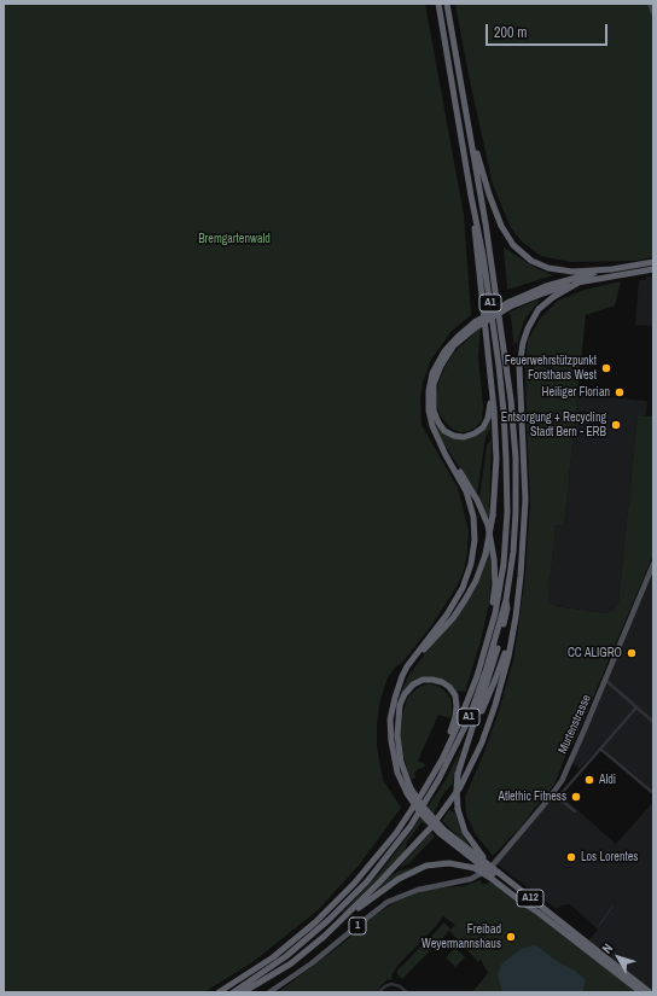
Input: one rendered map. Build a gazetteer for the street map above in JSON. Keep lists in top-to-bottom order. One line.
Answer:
{"streets":{"highway":["A1","A12"],"main road":["Murtenstrasse","1"]},"parks":["Bremgartenwald"],"places":["Feuerwehrstützpunkt Forsthaus West","Heiliger Florian","Entsorgung + Recycling Stadt Bern - ERB","CC ALIGRO","Aldi","Atlethic Fitness","Los Lorentes","Freibad Weyermannshaus"],"scale_bar":"200 m","north":"top left"}
